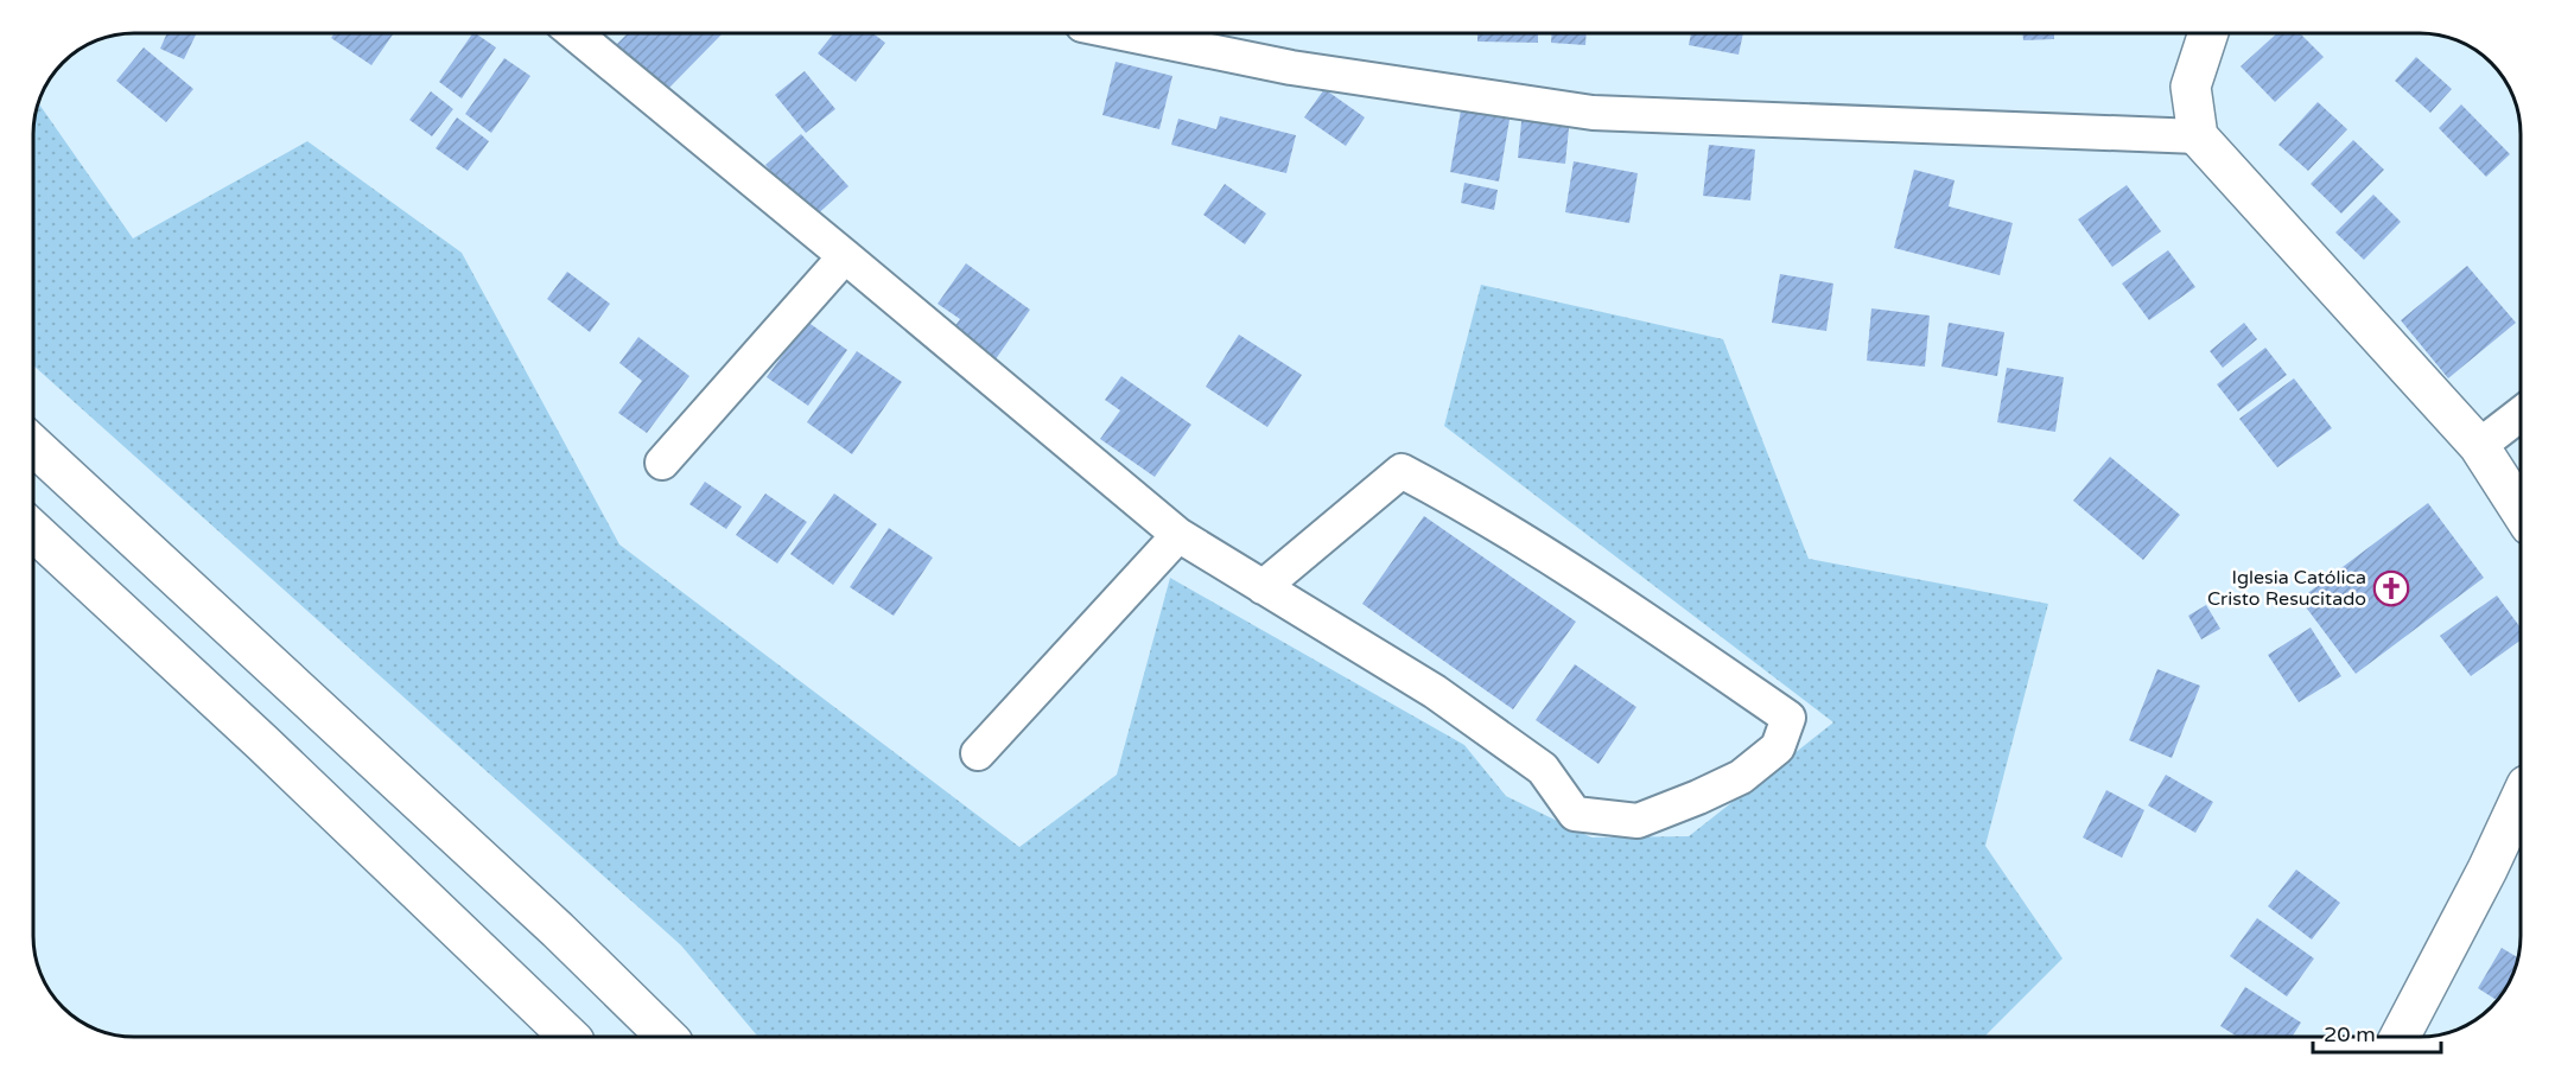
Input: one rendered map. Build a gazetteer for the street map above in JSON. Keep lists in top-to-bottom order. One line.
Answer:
{"places":{"church":["Iglesia Católica Cristo Resucitado"]},"scale_bar":"20 m"}
